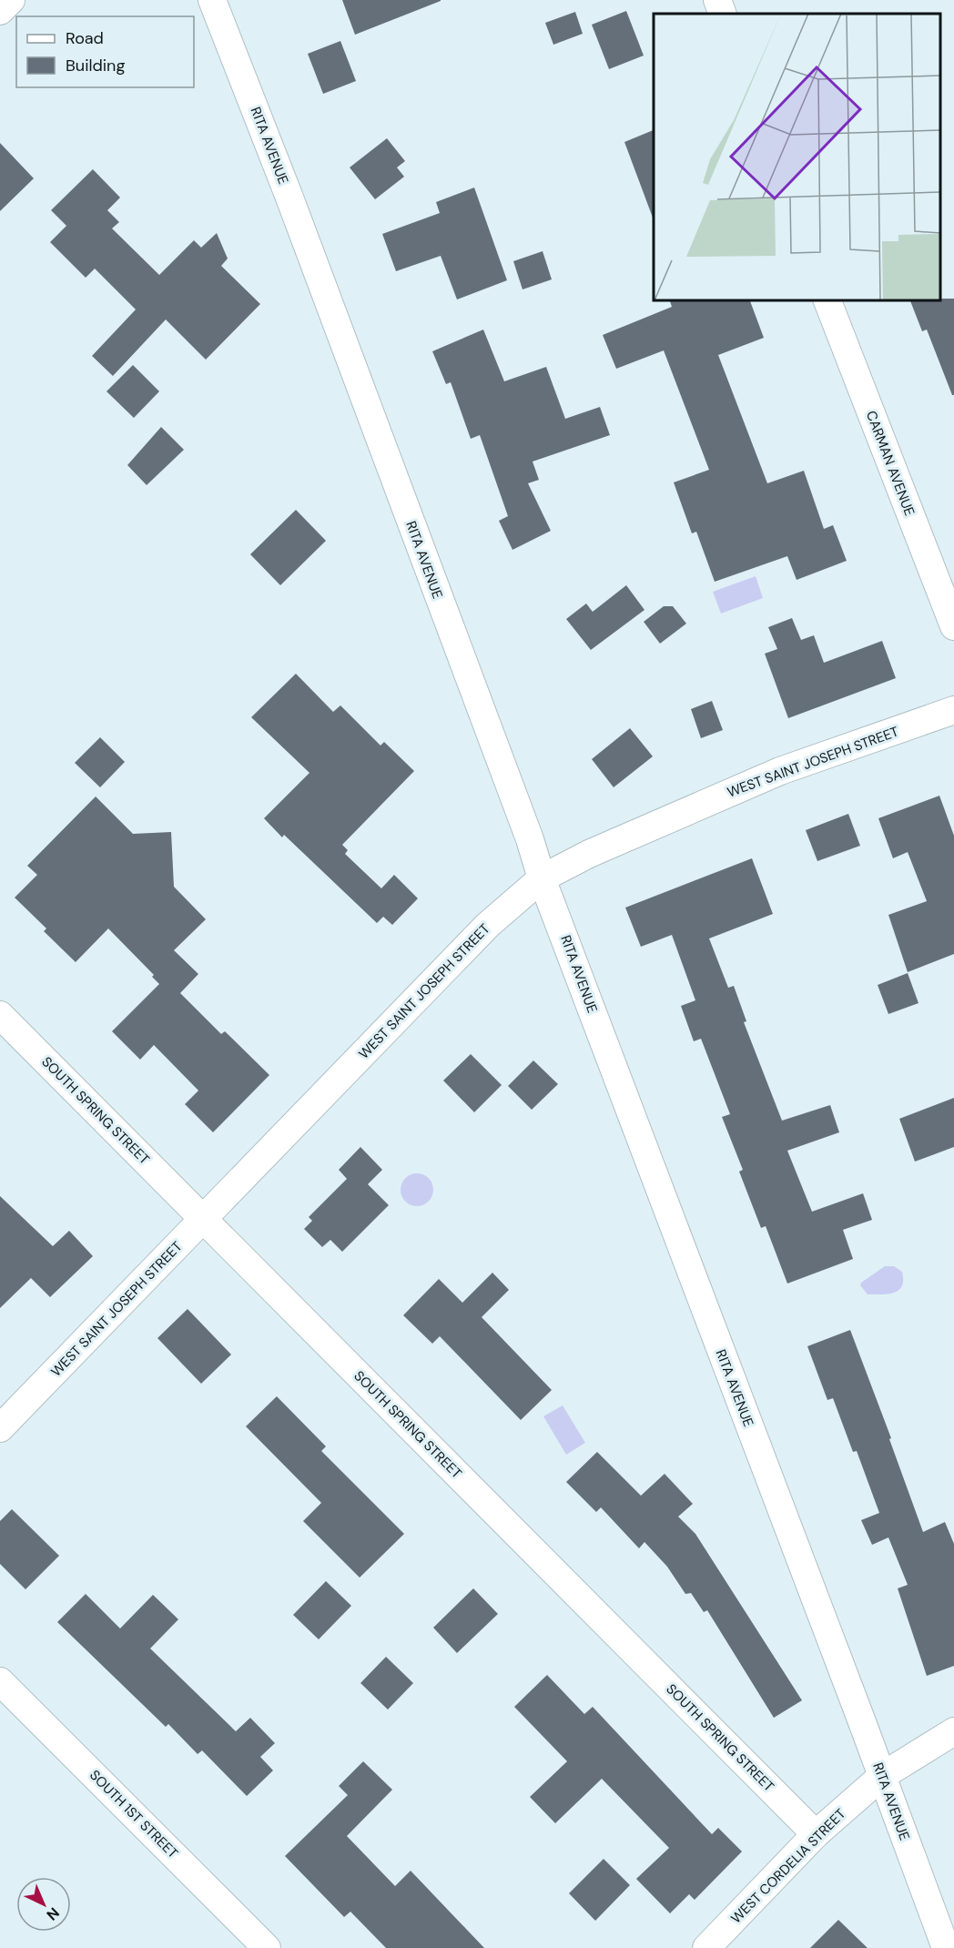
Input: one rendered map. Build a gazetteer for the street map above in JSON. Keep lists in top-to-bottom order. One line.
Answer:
{"streets":{"street":["RITA AVENUE","CARMAN AVENUE","WEST SAINT JOSEPH STREET","SOUTH SPRING STREET","SOUTH 1ST STREET","WEST CORDELIA STREET"]},"crossings":[["RITA AVENUE","WEST SAINT JOSEPH STREET"],["RITA AVENUE","WEST CORDELIA STREET"],["WEST SAINT JOSEPH STREET","SOUTH SPRING STREET"],["SOUTH SPRING STREET","WEST CORDELIA STREET"]],"legend":["Road","Building"],"north":"bottom right"}
